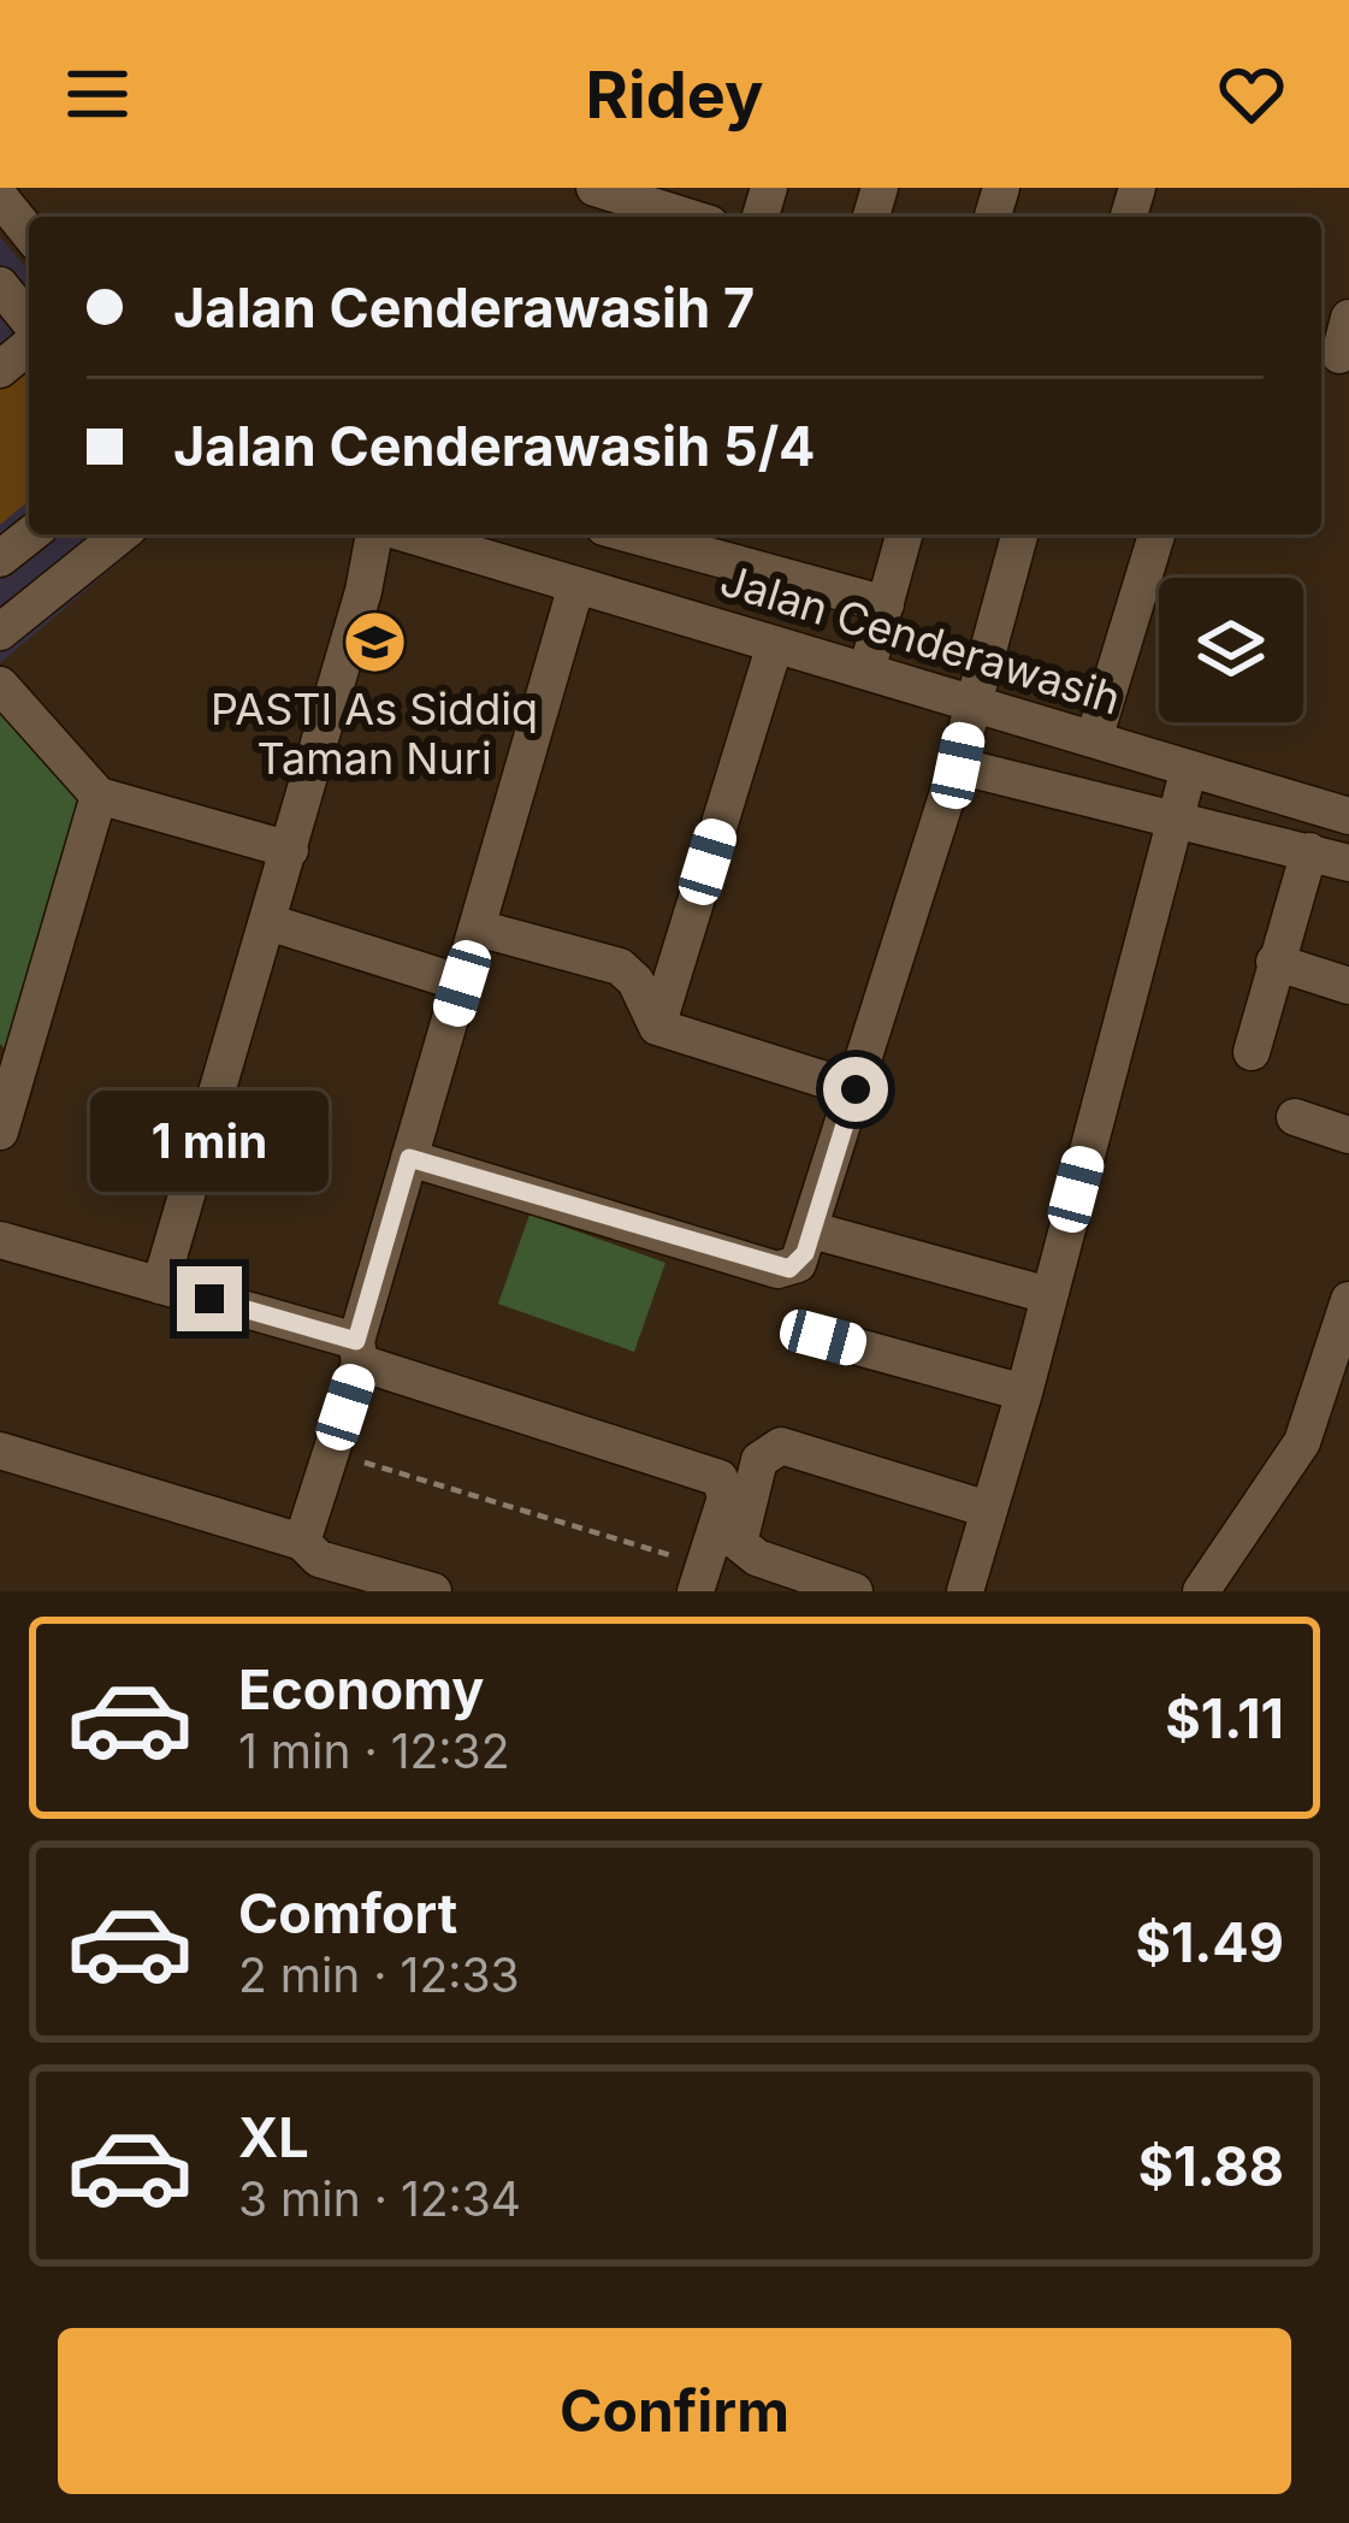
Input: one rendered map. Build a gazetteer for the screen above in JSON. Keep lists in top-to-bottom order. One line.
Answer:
{"streets":{"street":["Jalan Cenderawasih"]},"places":{"school or university":["PASTI As Siddiq Taman Nuri"]},"page":{"header":"Ridey","banner":["Jalan Cenderawasih 7","Jalan Cenderawasih 5/4"],"bubble":"1 min","list":[{"name":"Economy","note":"1 min · 12:32","value":"$1.11"},{"name":"Comfort","note":"2 min · 12:33","value":"$1.49"},{"name":"XL","note":"3 min · 12:34","value":"$1.88"}],"buttons":"Confirm"}}
